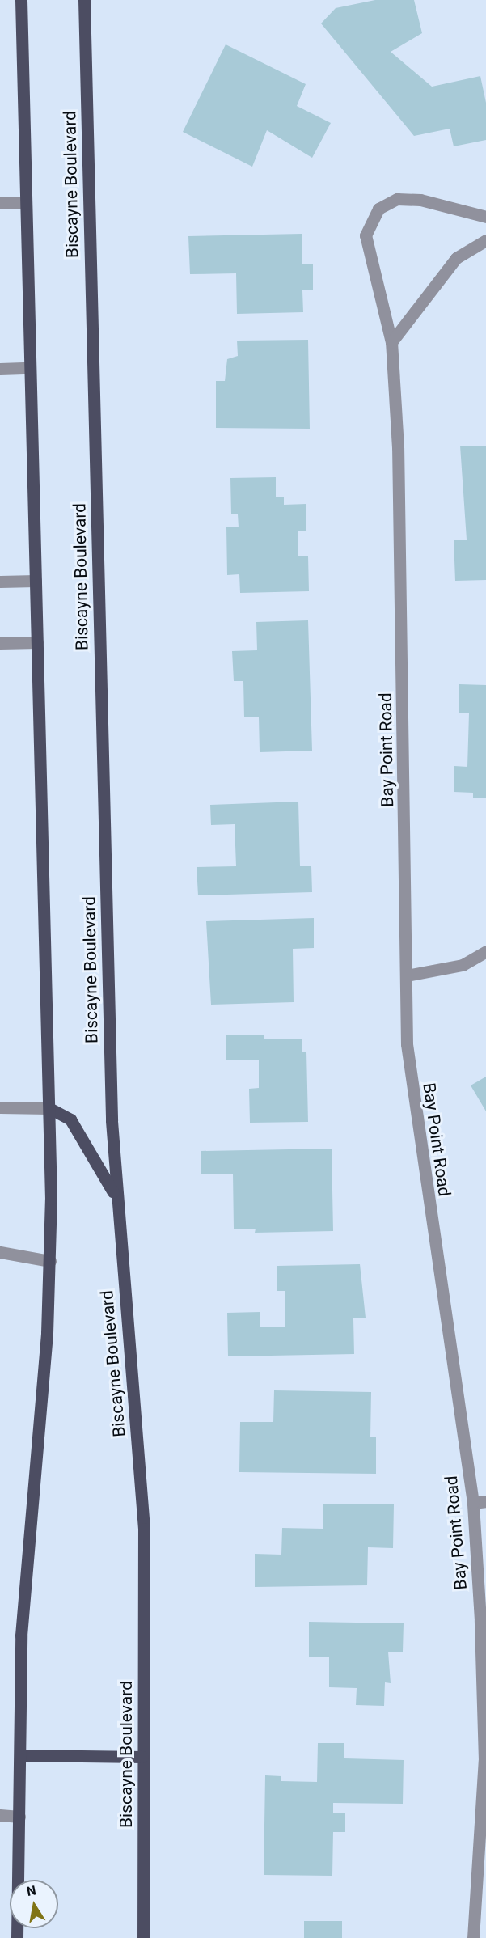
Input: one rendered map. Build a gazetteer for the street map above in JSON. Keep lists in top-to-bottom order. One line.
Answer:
{"streets":{"main road":["Biscayne Boulevard"],"street":["Bay Point Road"]},"north":"top"}
